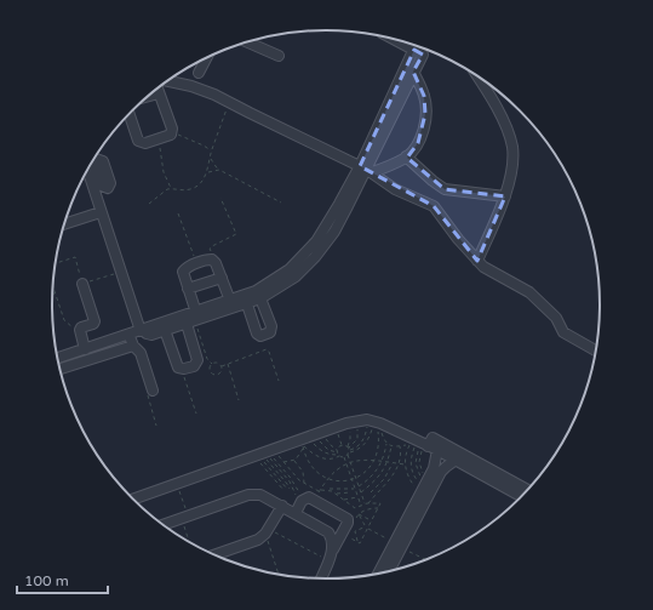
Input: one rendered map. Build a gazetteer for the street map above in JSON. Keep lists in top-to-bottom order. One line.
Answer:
{"scale_bar":"100 m"}
